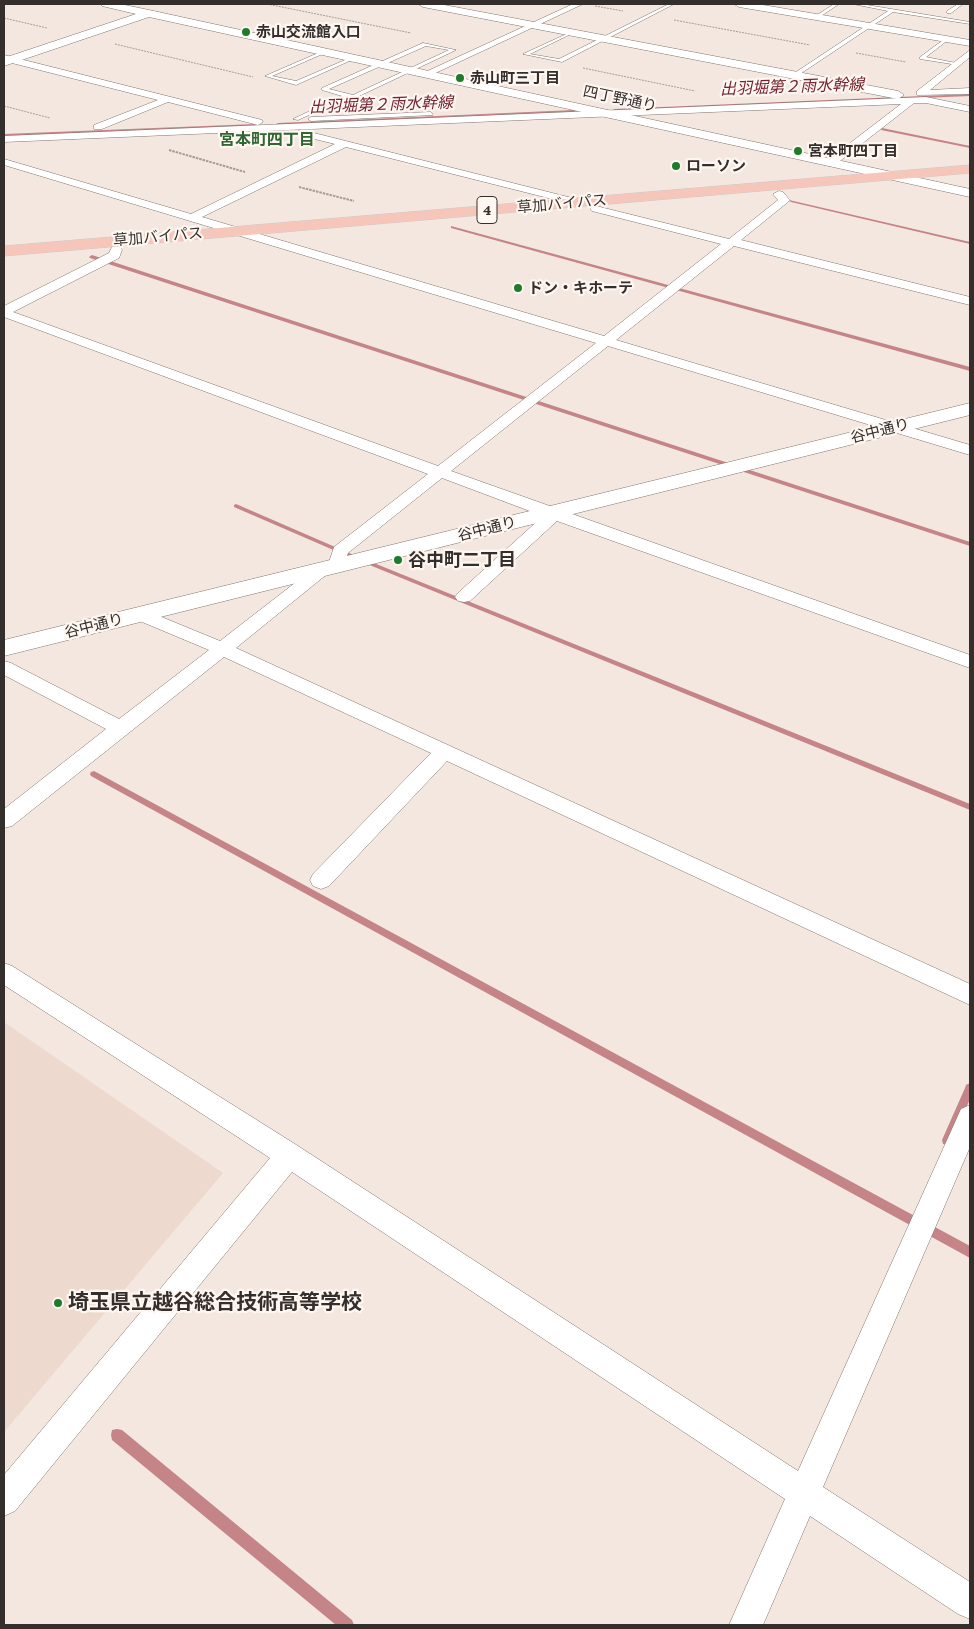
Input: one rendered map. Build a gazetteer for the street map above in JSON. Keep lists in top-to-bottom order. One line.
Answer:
{"streets":{"highway":["草加バイパス","4"],"street":["四丁野通り","谷中通り"]},"crossings":[["四丁野通り","草加バイパス"]],"districts":["宮本町四丁目"],"water":["出羽堀第２雨水幹線"],"places":["赤山交流館入口","赤山町三丁目","宮本町四丁目","ローソン","ドン・キホーテ","谷中町二丁目","埼玉県立越谷総合技術高等学校"]}
